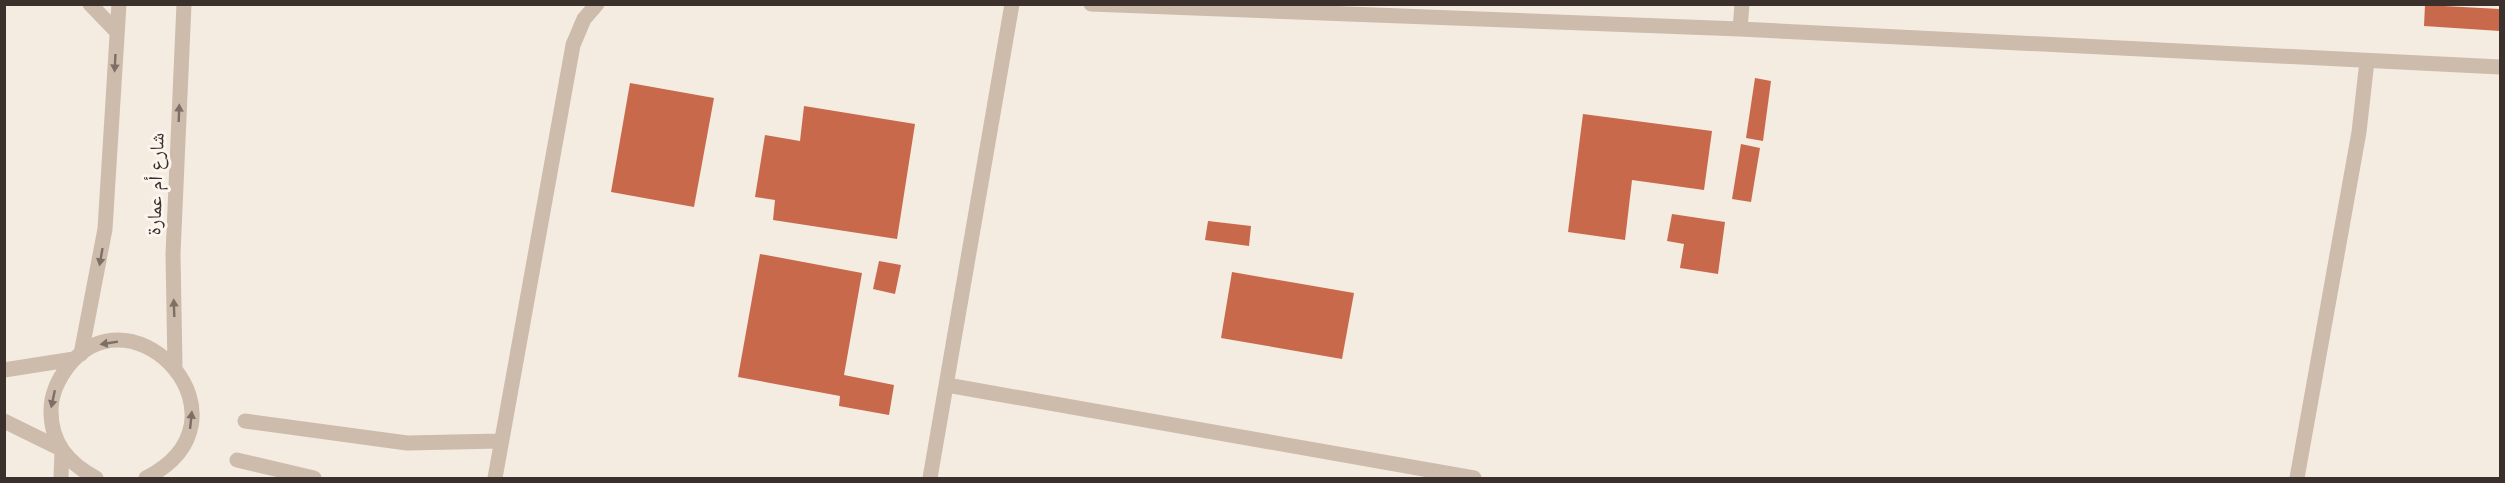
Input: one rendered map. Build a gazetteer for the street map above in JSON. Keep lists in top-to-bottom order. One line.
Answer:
{"streets":{"street":["شارع أم عمارة"]}}
